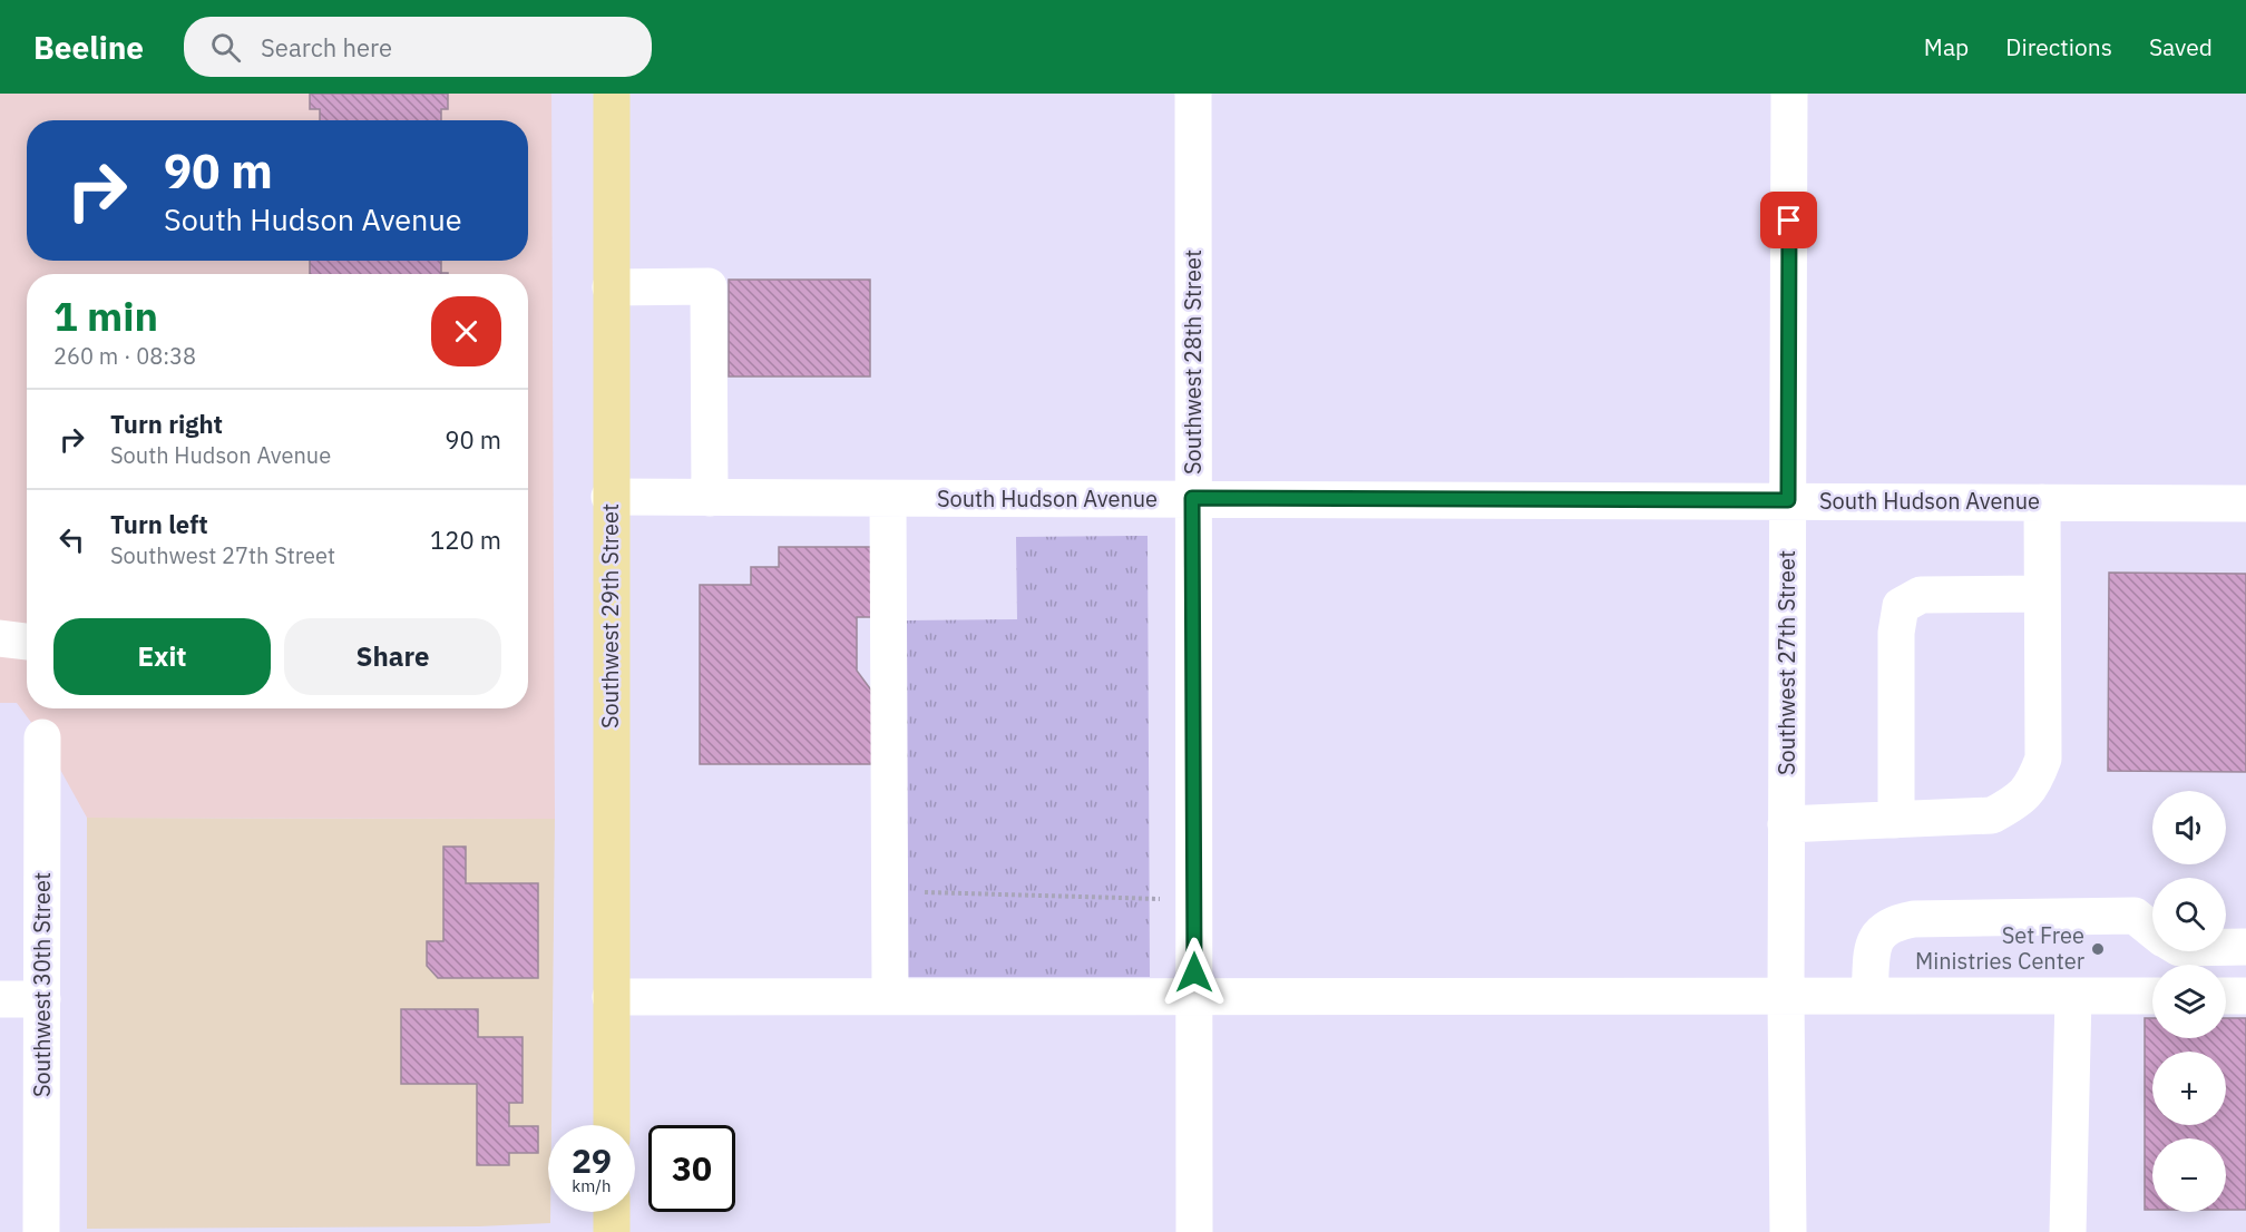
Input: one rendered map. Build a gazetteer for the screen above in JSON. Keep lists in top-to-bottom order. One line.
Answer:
{"streets":{"main road":["Southwest 29th Street"],"street":["Southwest 28th Street","South Hudson Avenue","Southwest 27th Street","Southwest 30th Street"]},"crossings":[["Southwest 28th Street","South Hudson Avenue"],["South Hudson Avenue","Southwest 29th Street"],["South Hudson Avenue","Southwest 27th Street"]],"places":["Set Free Ministries Center"],"page":{"header":"Beeline","search":"Search here","nav":["Map","Directions","Saved"],"turn":["90 m","South Hudson Avenue"],"heading":["1 min","260 m · 08:38"],"list":[{"name":"Turn right","note":"South Hudson Avenue","value":"90 m"},{"name":"Turn left","note":"Southwest 27th Street","value":"120 m"}],"buttons":["Exit","Share"],"map_buttons":["+","−"],"speed":"29 km/h","limit":"30"}}
